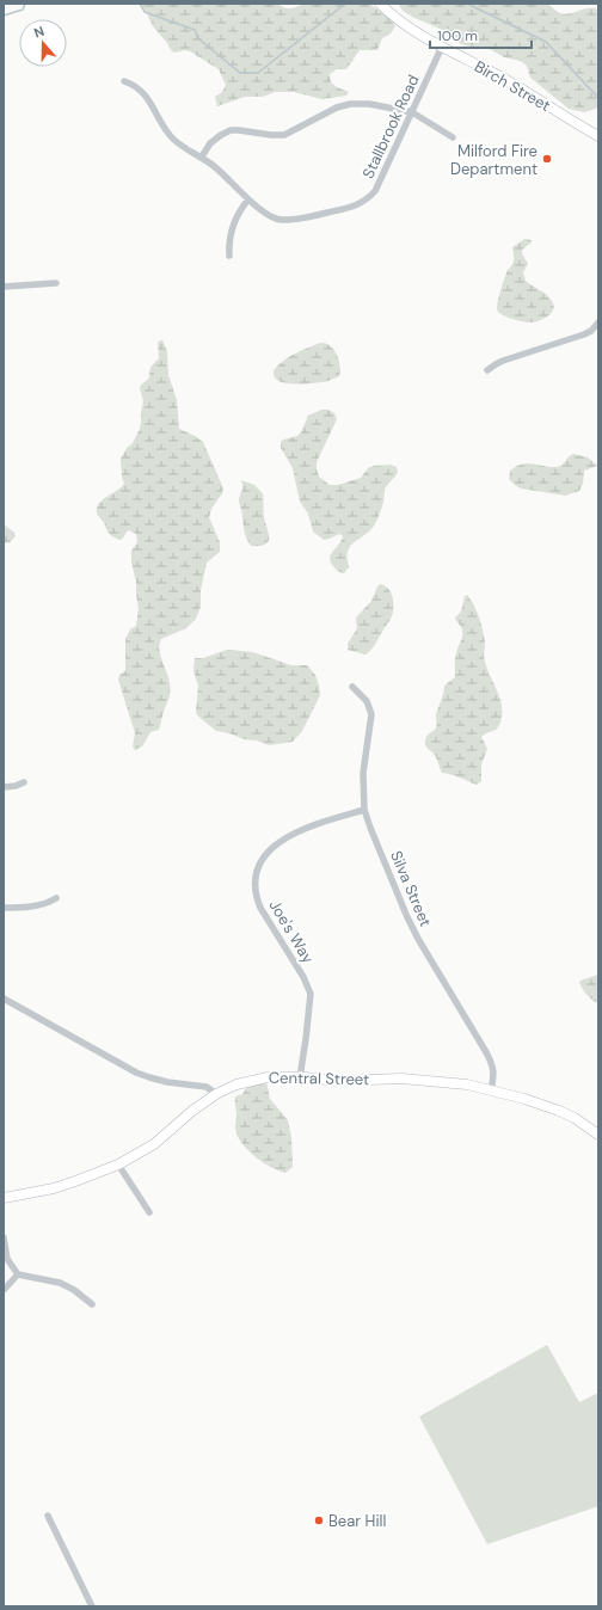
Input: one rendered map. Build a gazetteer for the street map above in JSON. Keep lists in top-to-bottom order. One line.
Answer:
{"streets":{"street":["Birch Street","Stallbrook Road","Silva Street","Joe's Way","Central Street"]},"crossings":[["Birch Street","Stallbrook Road"],["Silva Street","Joe's Way"],["Silva Street","Central Street"],["Joe's Way","Central Street"]],"places":["Milford Fire Department","Bear Hill"],"scale_bar":"100 m","north":"top"}
